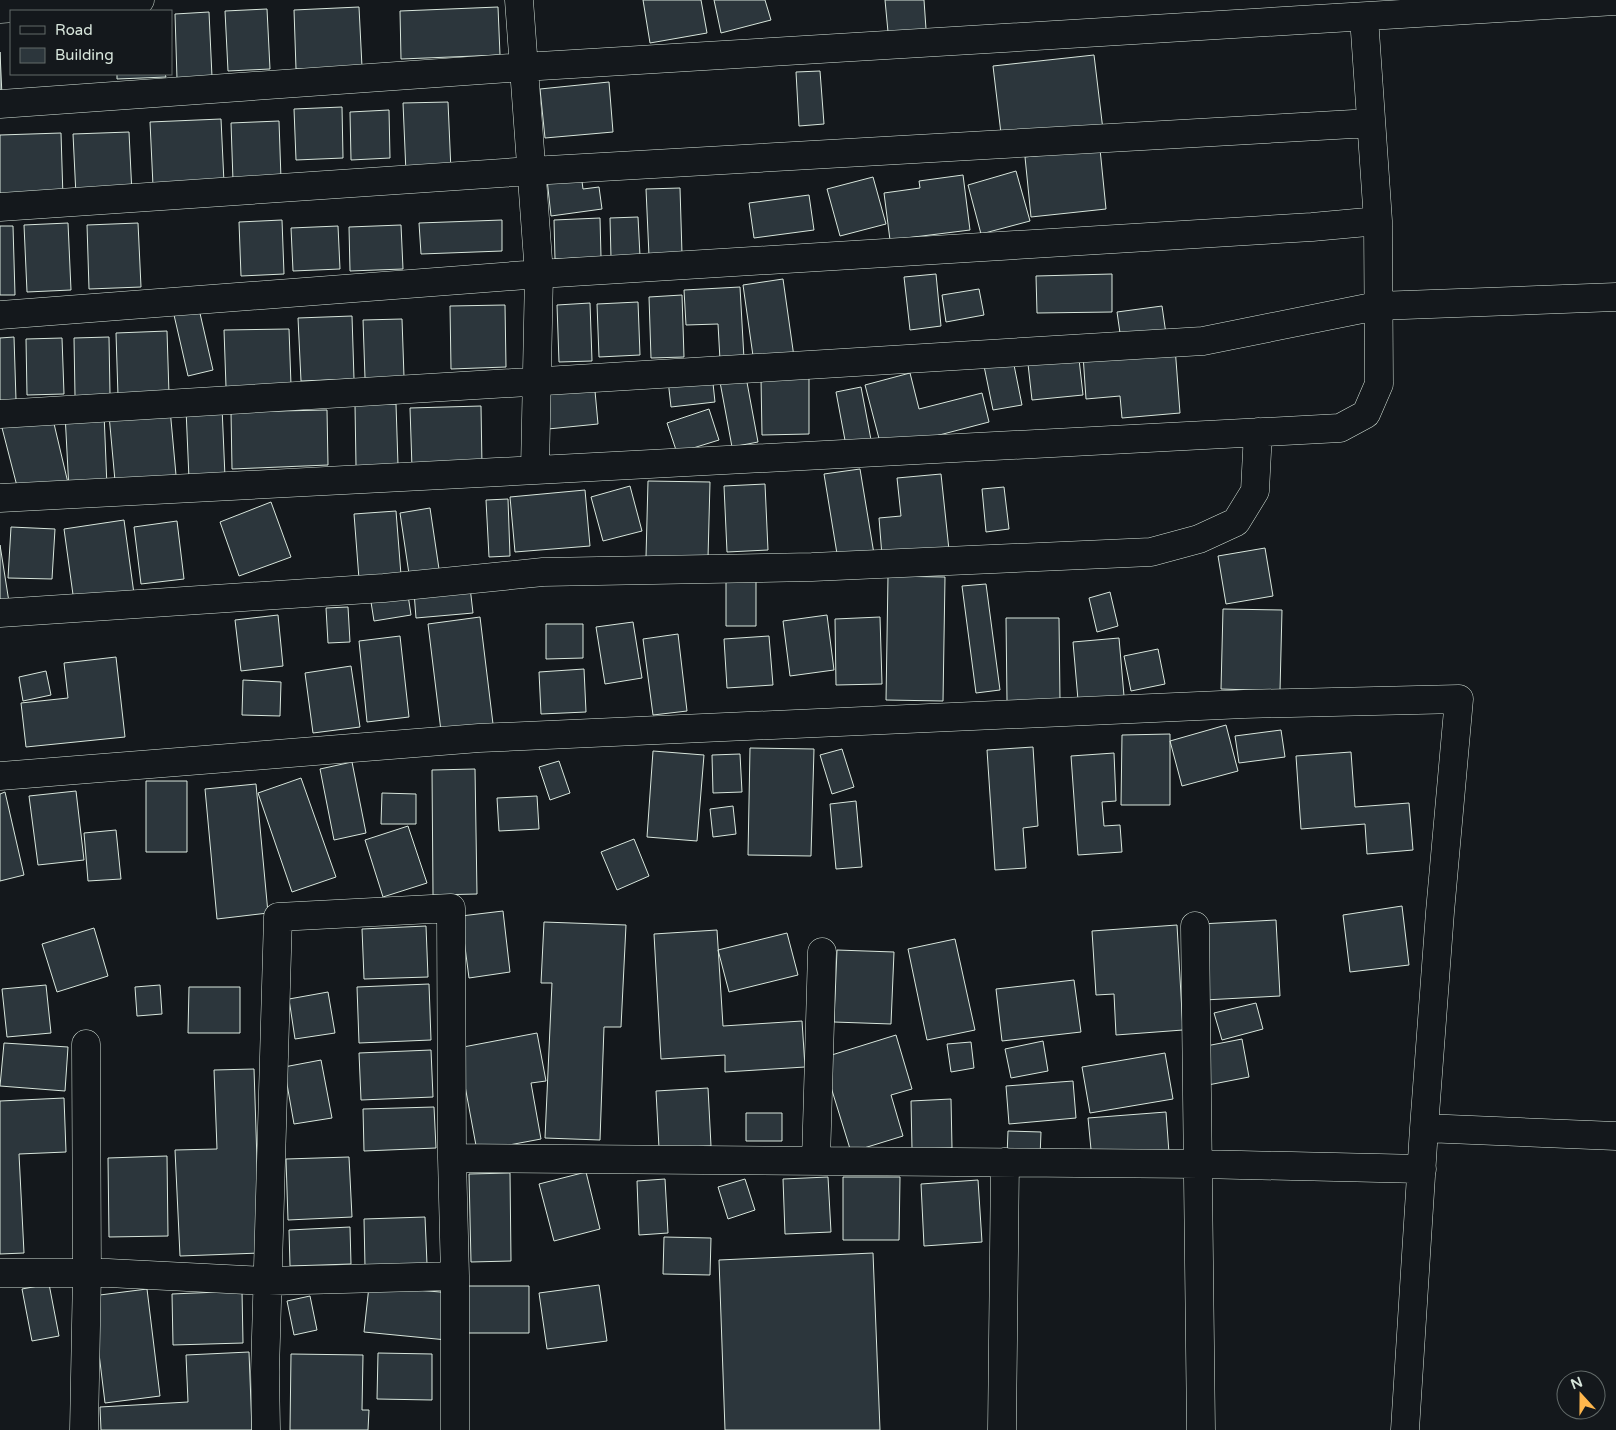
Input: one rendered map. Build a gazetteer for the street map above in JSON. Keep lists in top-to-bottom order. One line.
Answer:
{"legend":["Road","Building"],"north":"top"}
